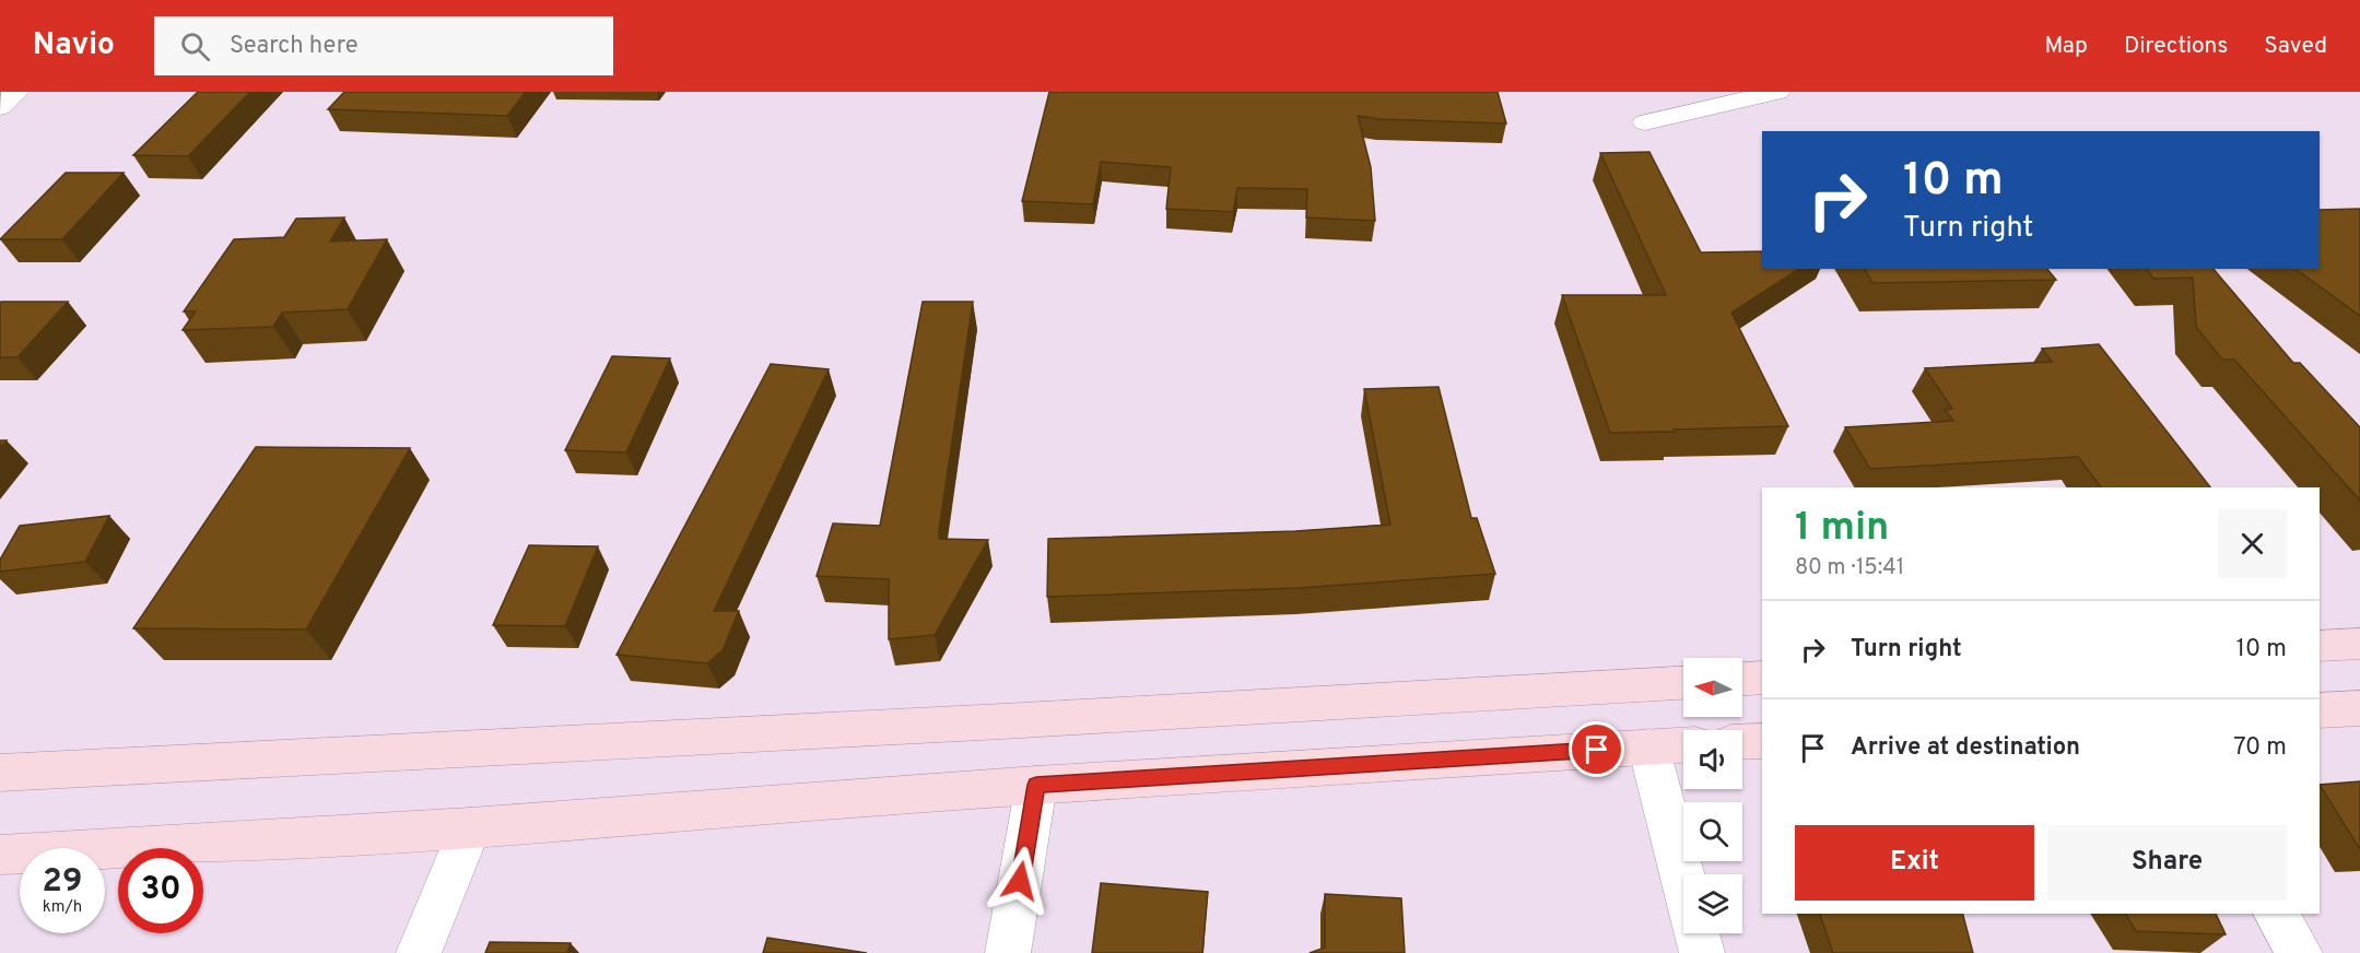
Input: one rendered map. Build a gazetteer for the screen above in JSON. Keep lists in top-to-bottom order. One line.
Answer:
{"north":"left","page":{"header":"Navio","search":"Search here","nav":["Map","Directions","Saved"],"turn":["10 m","Turn right"],"heading":["1 min","80 m · 15:41"],"list":[{"name":"Turn right","value":"10 m"},{"name":"Arrive at destination","value":"70 m"}],"buttons":["Exit","Share"],"speed":"29 km/h","limit":"30"}}
